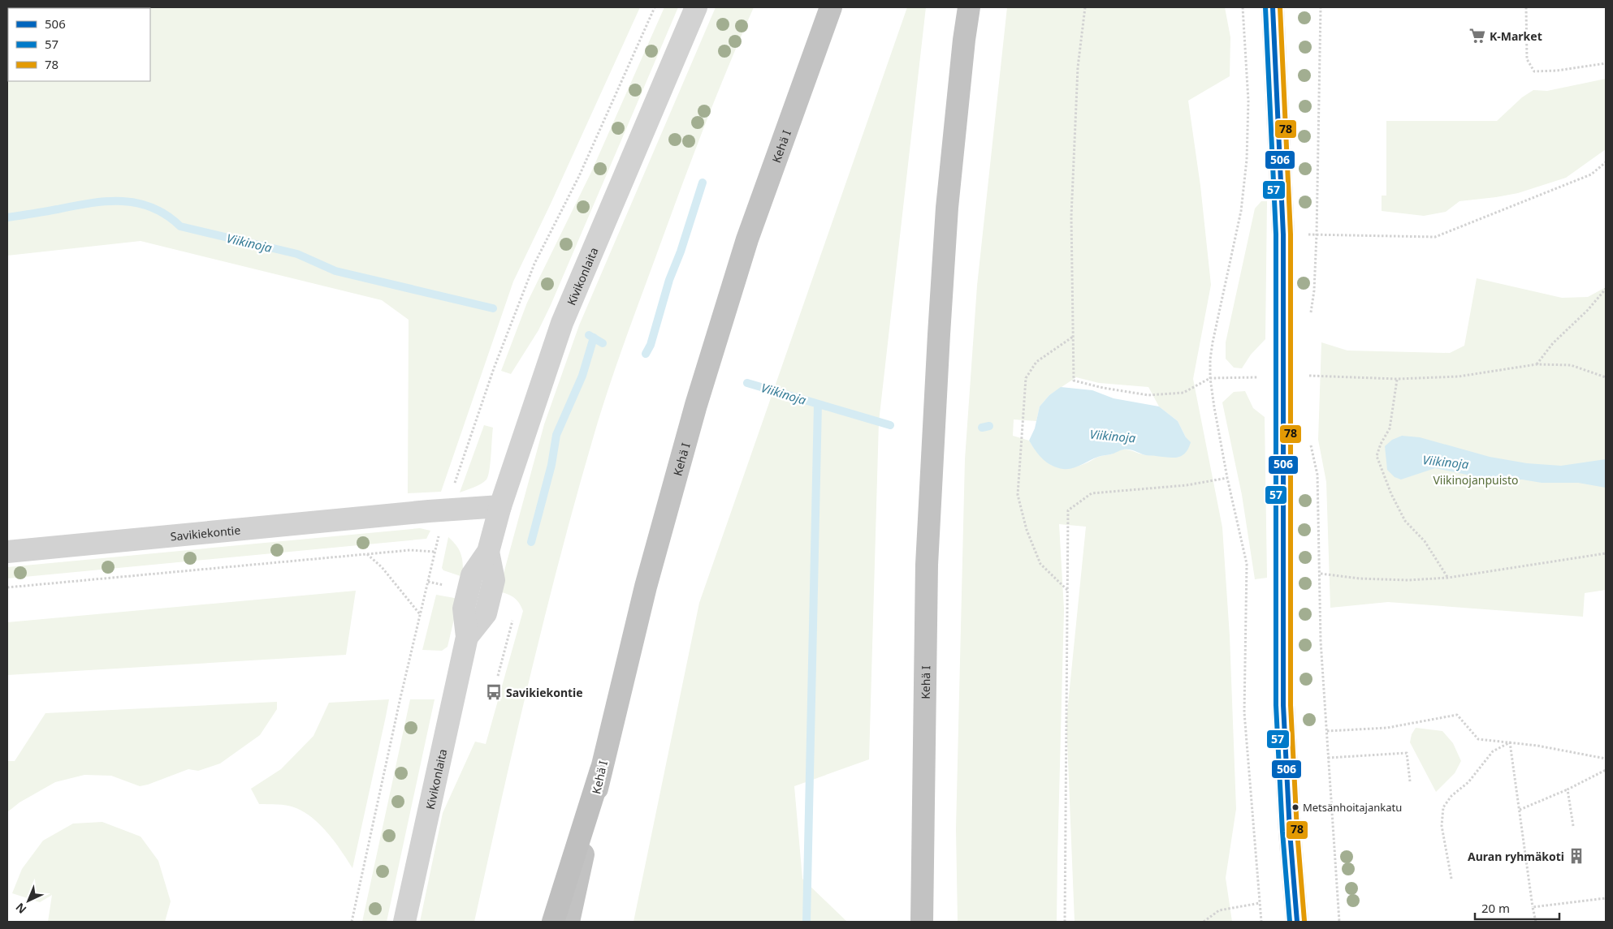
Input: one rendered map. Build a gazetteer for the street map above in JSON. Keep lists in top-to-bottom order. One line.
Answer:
{"streets":{"highway":["Kehä I"],"street":["Kivikonlaita","Savikiekontie"]},"crossings":[["Kivikonlaita","Savikiekontie"]],"water":["Viikinoja"],"parks":["Viikinojanpuisto"],"places":{"supermarket":["K-Market"],"bus stop":["Savikiekontie"],"other":["Metsänhoitajankatu"],"building":["Auran ryhmäkoti"]},"lines":["transit line 506","transit line 57","transit line 78"],"legend":["506","57","78"],"scale_bar":"20 m","north":"bottom left"}
